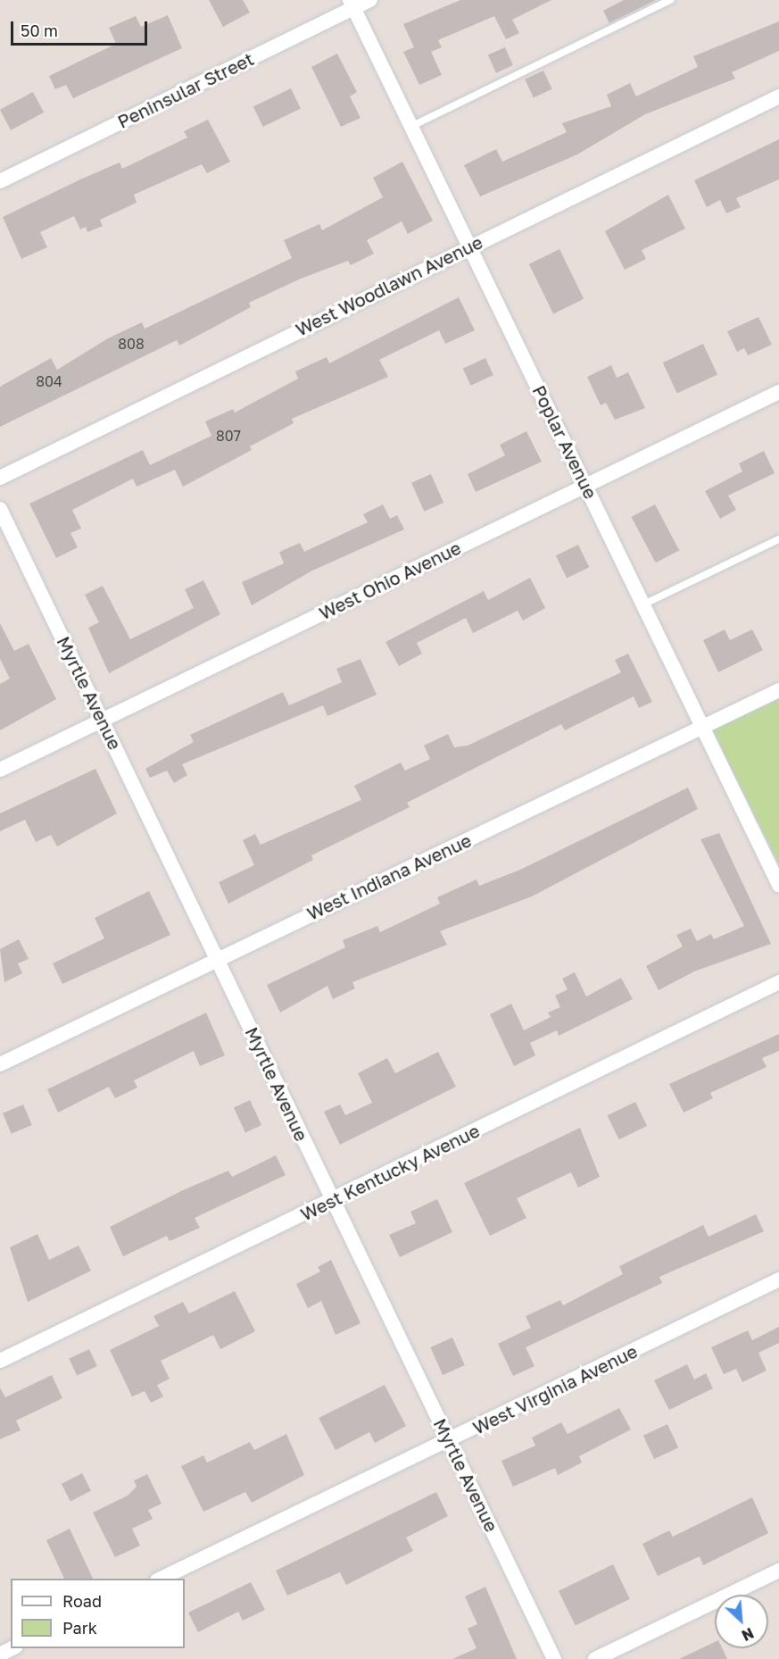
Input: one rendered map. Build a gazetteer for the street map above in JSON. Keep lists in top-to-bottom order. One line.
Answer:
{"streets":{"street":["Peninsular Street","West Woodlawn Avenue","Poplar Avenue","West Ohio Avenue","Myrtle Avenue","West Indiana Avenue","West Kentucky Avenue","West Virginia Avenue"]},"crossings":[["Peninsular Street","Poplar Avenue"],["West Woodlawn Avenue","Poplar Avenue"],["Poplar Avenue","West Ohio Avenue"],["Poplar Avenue","West Indiana Avenue"],["West Ohio Avenue","Myrtle Avenue"],["Myrtle Avenue","West Indiana Avenue"],["Myrtle Avenue","West Kentucky Avenue"],["Myrtle Avenue","West Virginia Avenue"]],"house_numbers":["808","804","807"],"legend":["Road","Park"],"scale_bar":"50 m","north":"bottom right"}
